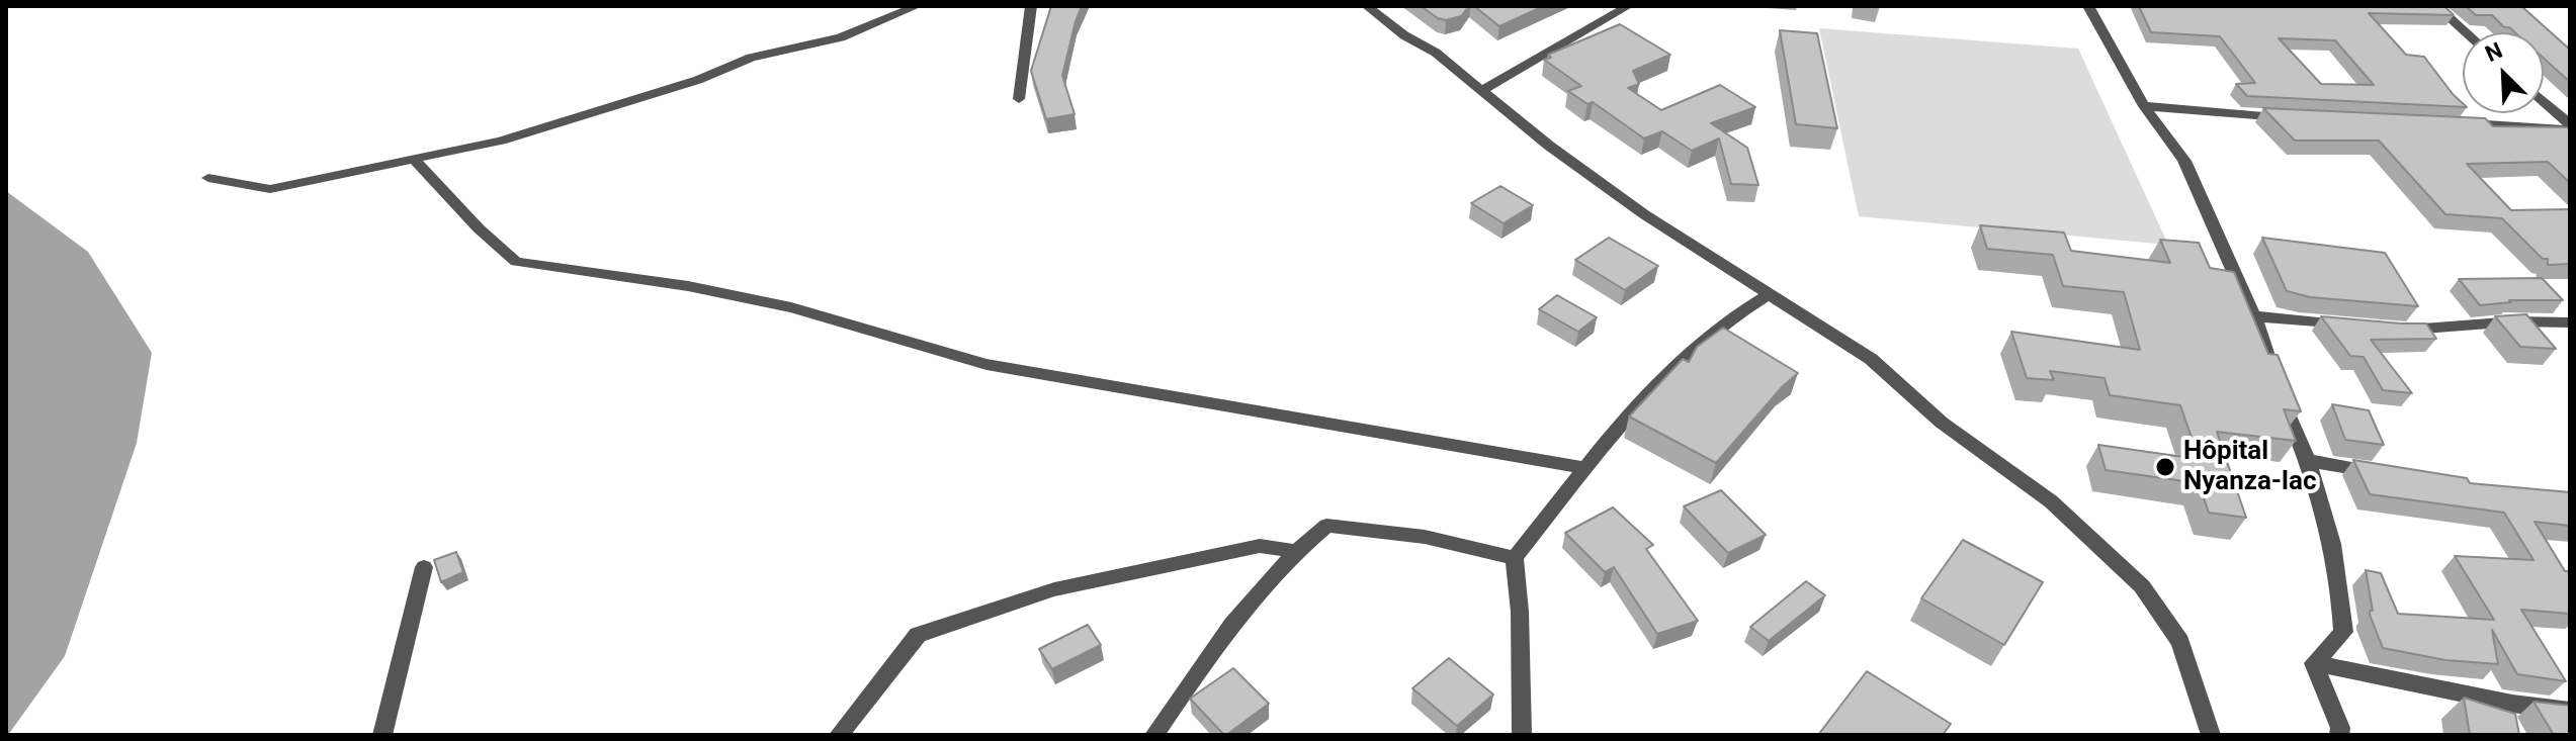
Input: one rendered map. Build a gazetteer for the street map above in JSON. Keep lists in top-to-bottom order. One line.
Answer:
{"places":["Hôpital Nyanza-lac"],"north":"top left"}
